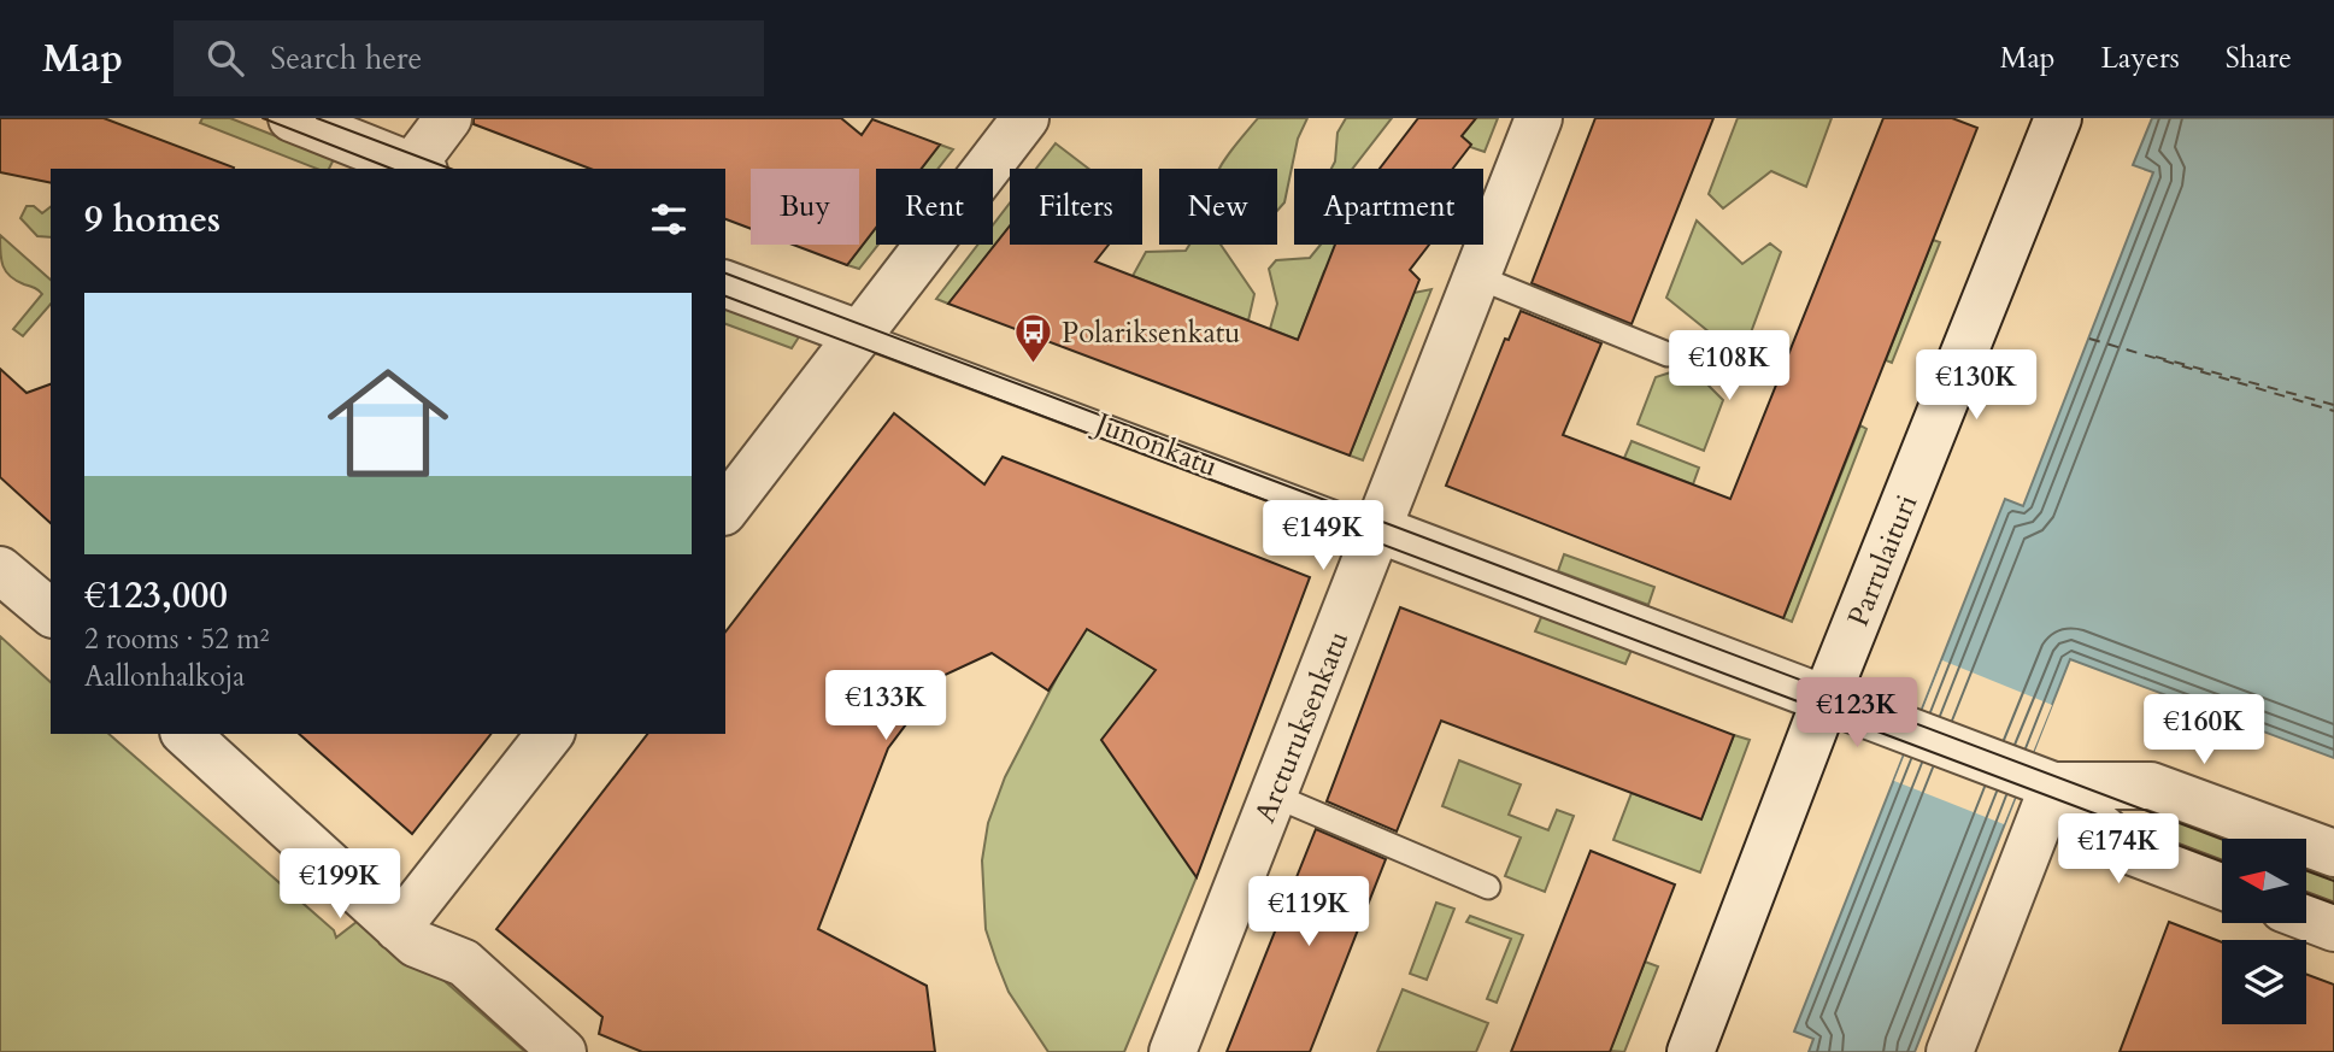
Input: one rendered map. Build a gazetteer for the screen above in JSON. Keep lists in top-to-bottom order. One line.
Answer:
{"streets":{"street":["Junonkatu","Parrulaituri","Arcturuksenkatu"]},"crossings":[["Junonkatu","Parrulaituri"],["Junonkatu","Arcturuksenkatu"]],"places":{"bus stop":["Polariksenkatu"]},"north":"left","page":{"header":"Map","search":"Search here","nav":["Map","Layers","Share"],"chip":["Buy","Rent","Filters","New","Apartment"],"heading":"9 homes","list":[{"name":"€123,000","note":"2 rooms · 52 m² · Aallonhalkoja"}],"price":["€108K","€130K","€149K","€133K","€123K","€160K","€174K","€199K","€119K"]}}
